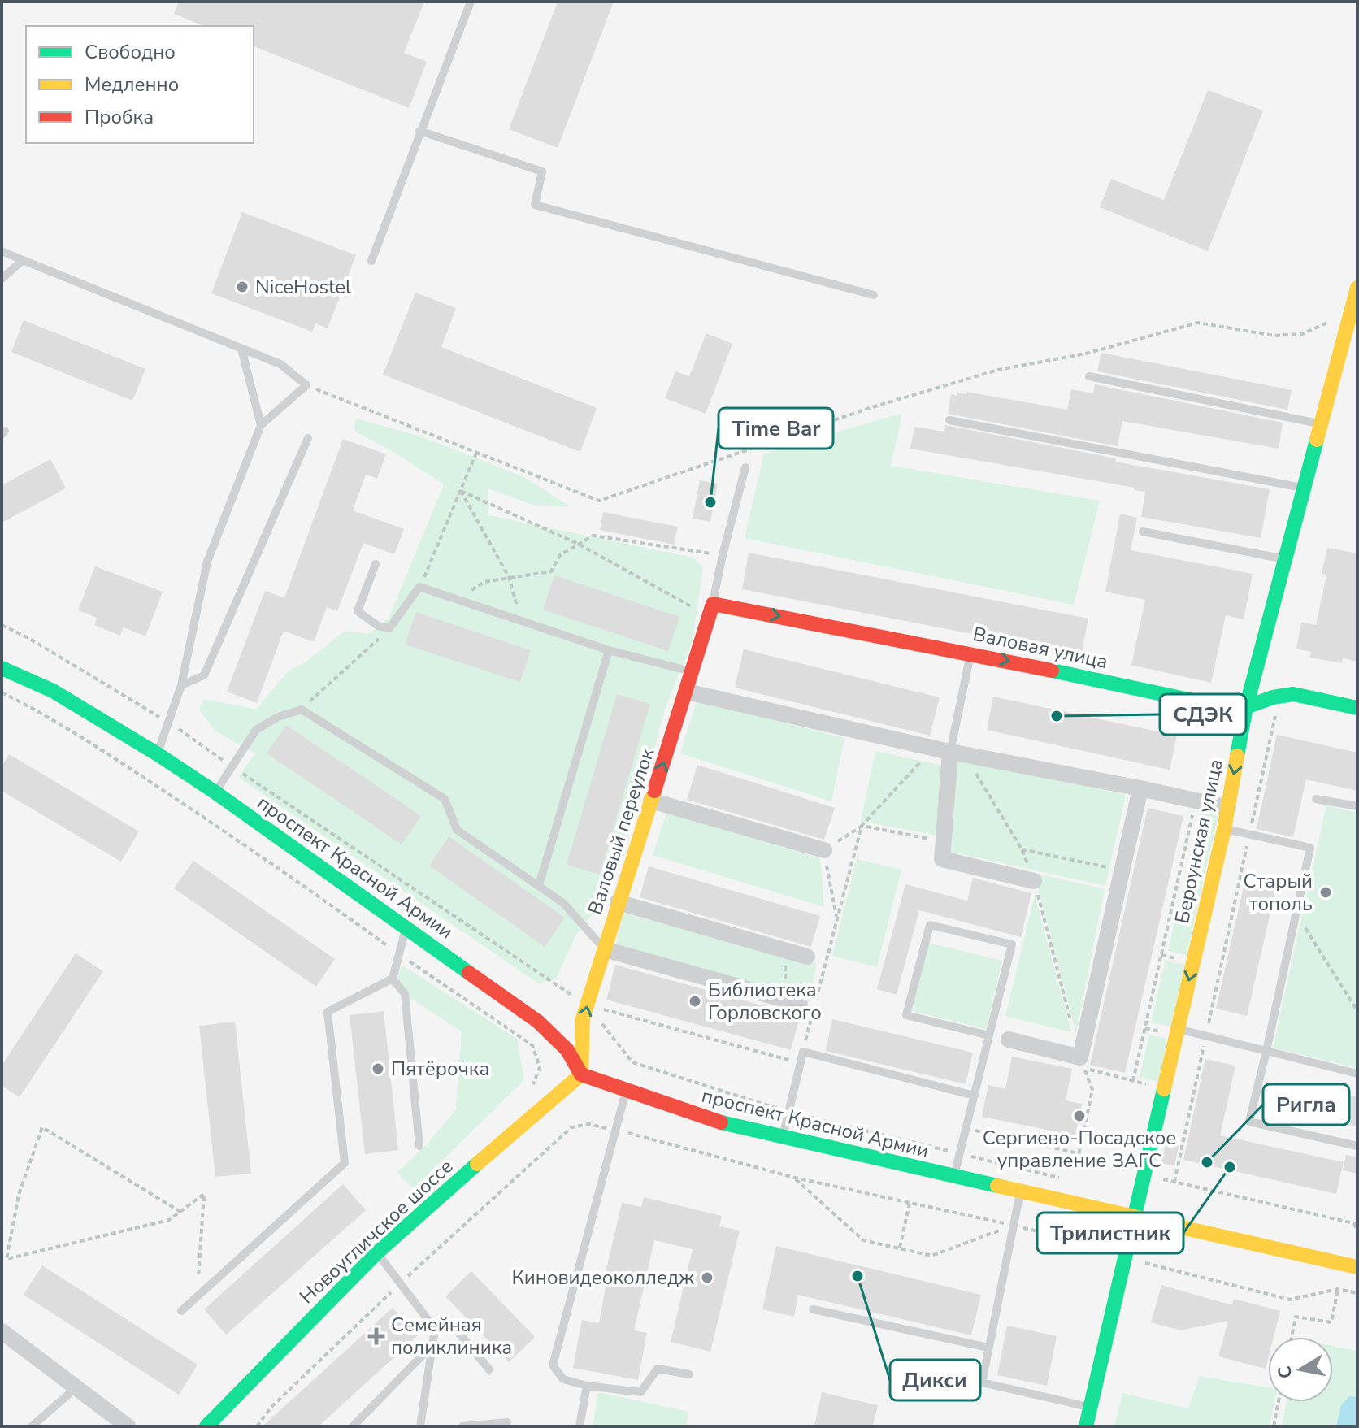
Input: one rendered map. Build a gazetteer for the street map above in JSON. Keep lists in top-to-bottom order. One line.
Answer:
{"streets":{"main road":["Валовая улица","Валовый переулок","Бероунская улица","проспект Красной Армии","Новоугличское шоссе"]},"crossings":[["Валовая улица","Валовый переулок"],["Валовая улица","Бероунская улица"],["Валовый переулок","проспект Красной Армии"],["Валовый переулок","Новоугличское шоссе"],["Бероунская улица","проспект Красной Армии"],["проспект Красной Армии","Новоугличское шоссе"]],"one_way":["Валовая улица","Валовый переулок"],"places":{"other":["NiceHostel","Time Bar","СДЭК","Старый тополь","Библиотека Горловского","Пятёрочка","Сергиево-Посадское управление ЗАГС","Ригла","Трилистник","Дикси","Киновидеоколледж"],"health":["Семейная поликлиника"]},"legend":["Свободно","Медленно","Пробка"],"north":"left"}
